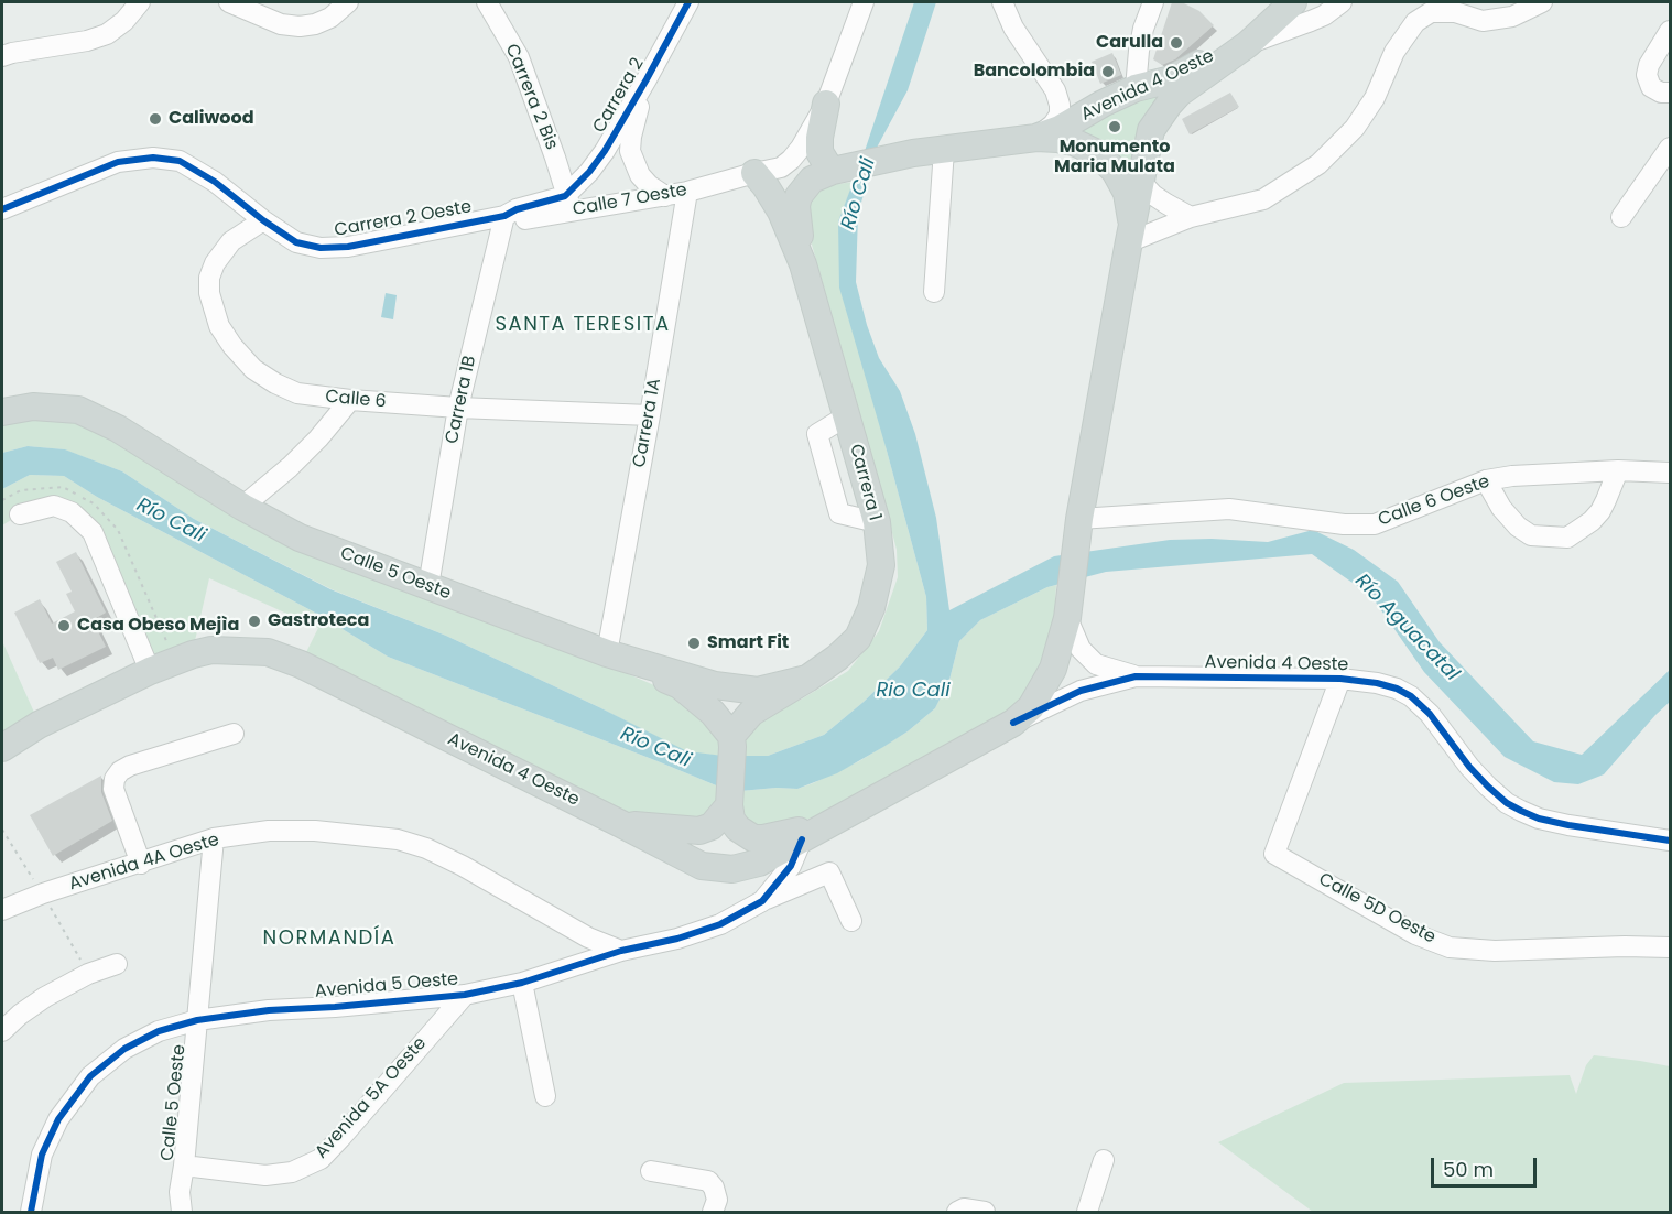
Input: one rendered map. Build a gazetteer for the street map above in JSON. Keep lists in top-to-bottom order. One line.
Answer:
{"streets":{"main road":["Avenida 4 Oeste","Carrera 1","Calle 5 Oeste"],"street":["Carrera 2","Carrera 2 Bis","Calle 7 Oeste","Carrera 2 Oeste","Calle 6","Carrera 1B","Carrera 1A","Calle 6 Oeste","Avenida 4A Oeste","Calle 5D Oeste","Avenida 5 Oeste","Avenida 5A Oeste"]},"crossings":[["Avenida 4 Oeste","Calle 6 Oeste"],["Avenida 4 Oeste","Calle 5D Oeste"],["Avenida 4 Oeste","Avenida 5 Oeste"],["Carrera 2","Carrera 2 Bis"],["Carrera 2","Calle 7 Oeste"],["Carrera 2","Carrera 2 Oeste"],["Carrera 2 Bis","Calle 7 Oeste"],["Carrera 2 Bis","Carrera 2 Oeste"],["Calle 7 Oeste","Carrera 2 Oeste"],["Calle 7 Oeste","Carrera 1A"],["Carrera 2 Oeste","Calle 6"],["Carrera 2 Oeste","Carrera 1B"],["Calle 6","Carrera 1B"],["Calle 6","Carrera 1A"],["Carrera 1B","Calle 5 Oeste"],["Carrera 1A","Calle 5 Oeste"],["Carrera 1","Calle 5 Oeste"],["Calle 5 Oeste","Avenida 4A Oeste"],["Calle 5 Oeste","Avenida 5 Oeste"],["Calle 5 Oeste","Avenida 5A Oeste"],["Avenida 4A Oeste","Avenida 5 Oeste"],["Avenida 5 Oeste","Avenida 5A Oeste"]],"districts":["SANTA TERESITA","NORMANDÍA"],"water":["Río Cali","Río Aguacatal","Rio Cali"],"places":["Carulla","Bancolombia","Caliwood","Monumento Maria Mulata","Gastroteca","Casa Obeso Mejìa","Smart Fit"],"scale_bar":"50 m"}
